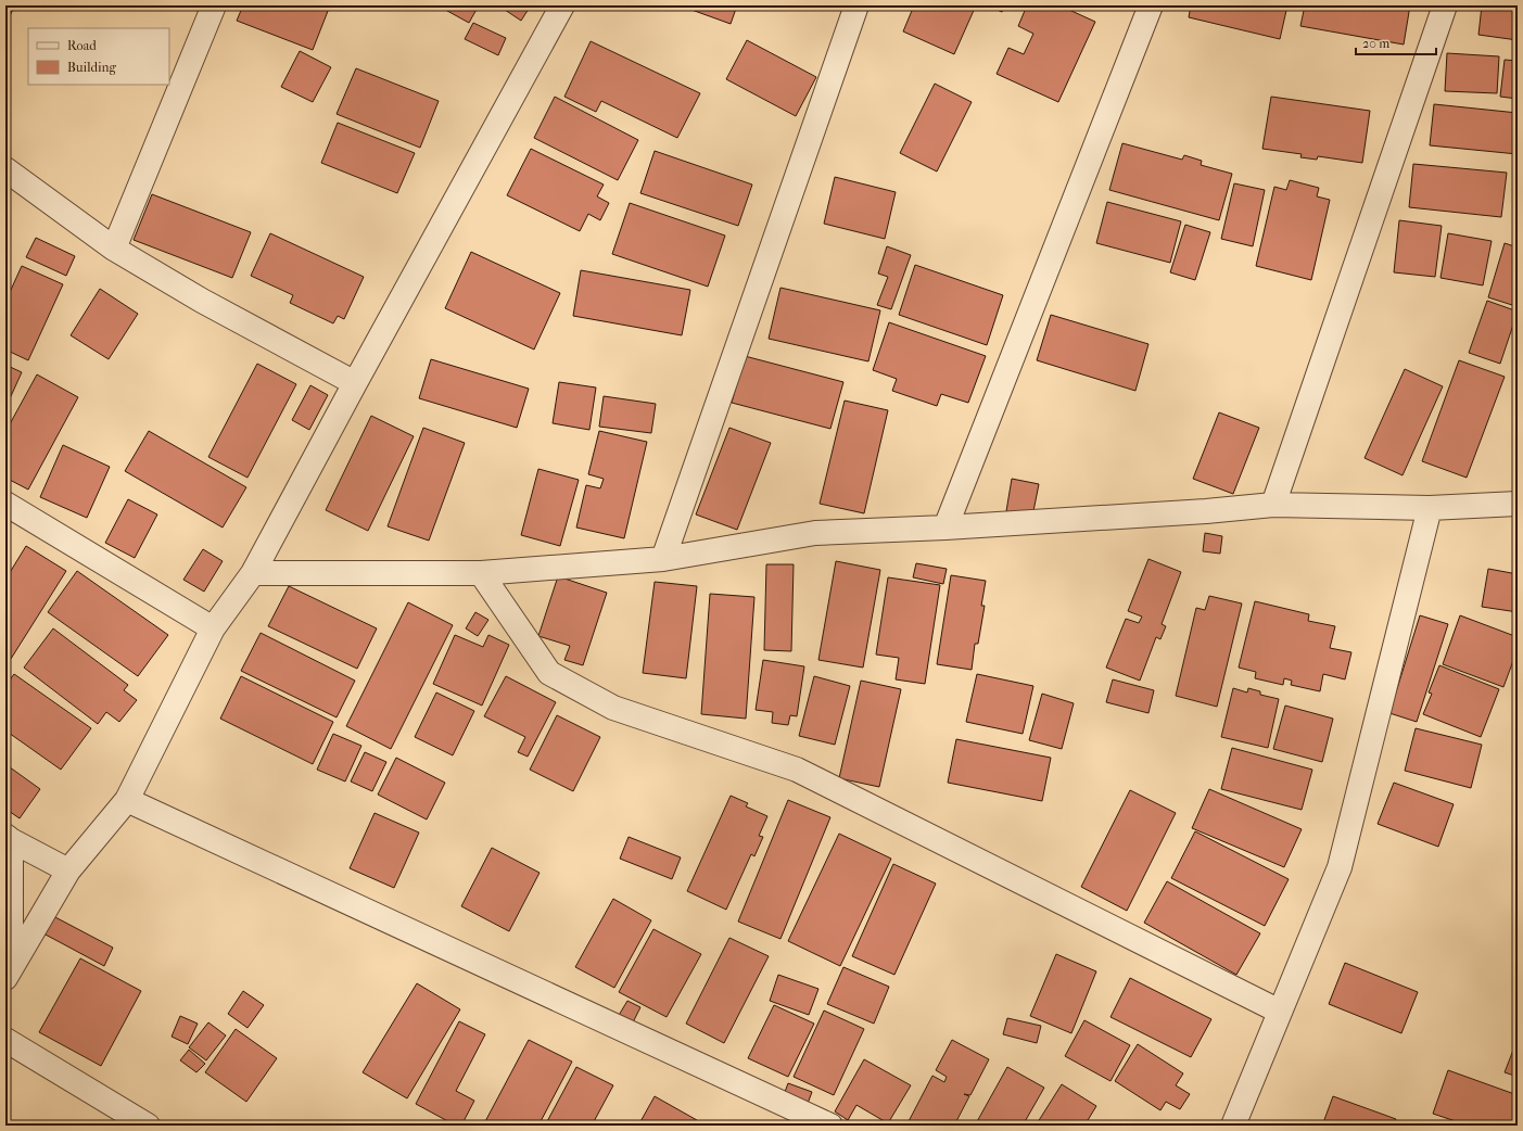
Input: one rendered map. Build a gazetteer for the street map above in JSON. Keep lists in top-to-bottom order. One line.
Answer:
{"legend":["Road","Building"],"scale_bar":"20 m"}
